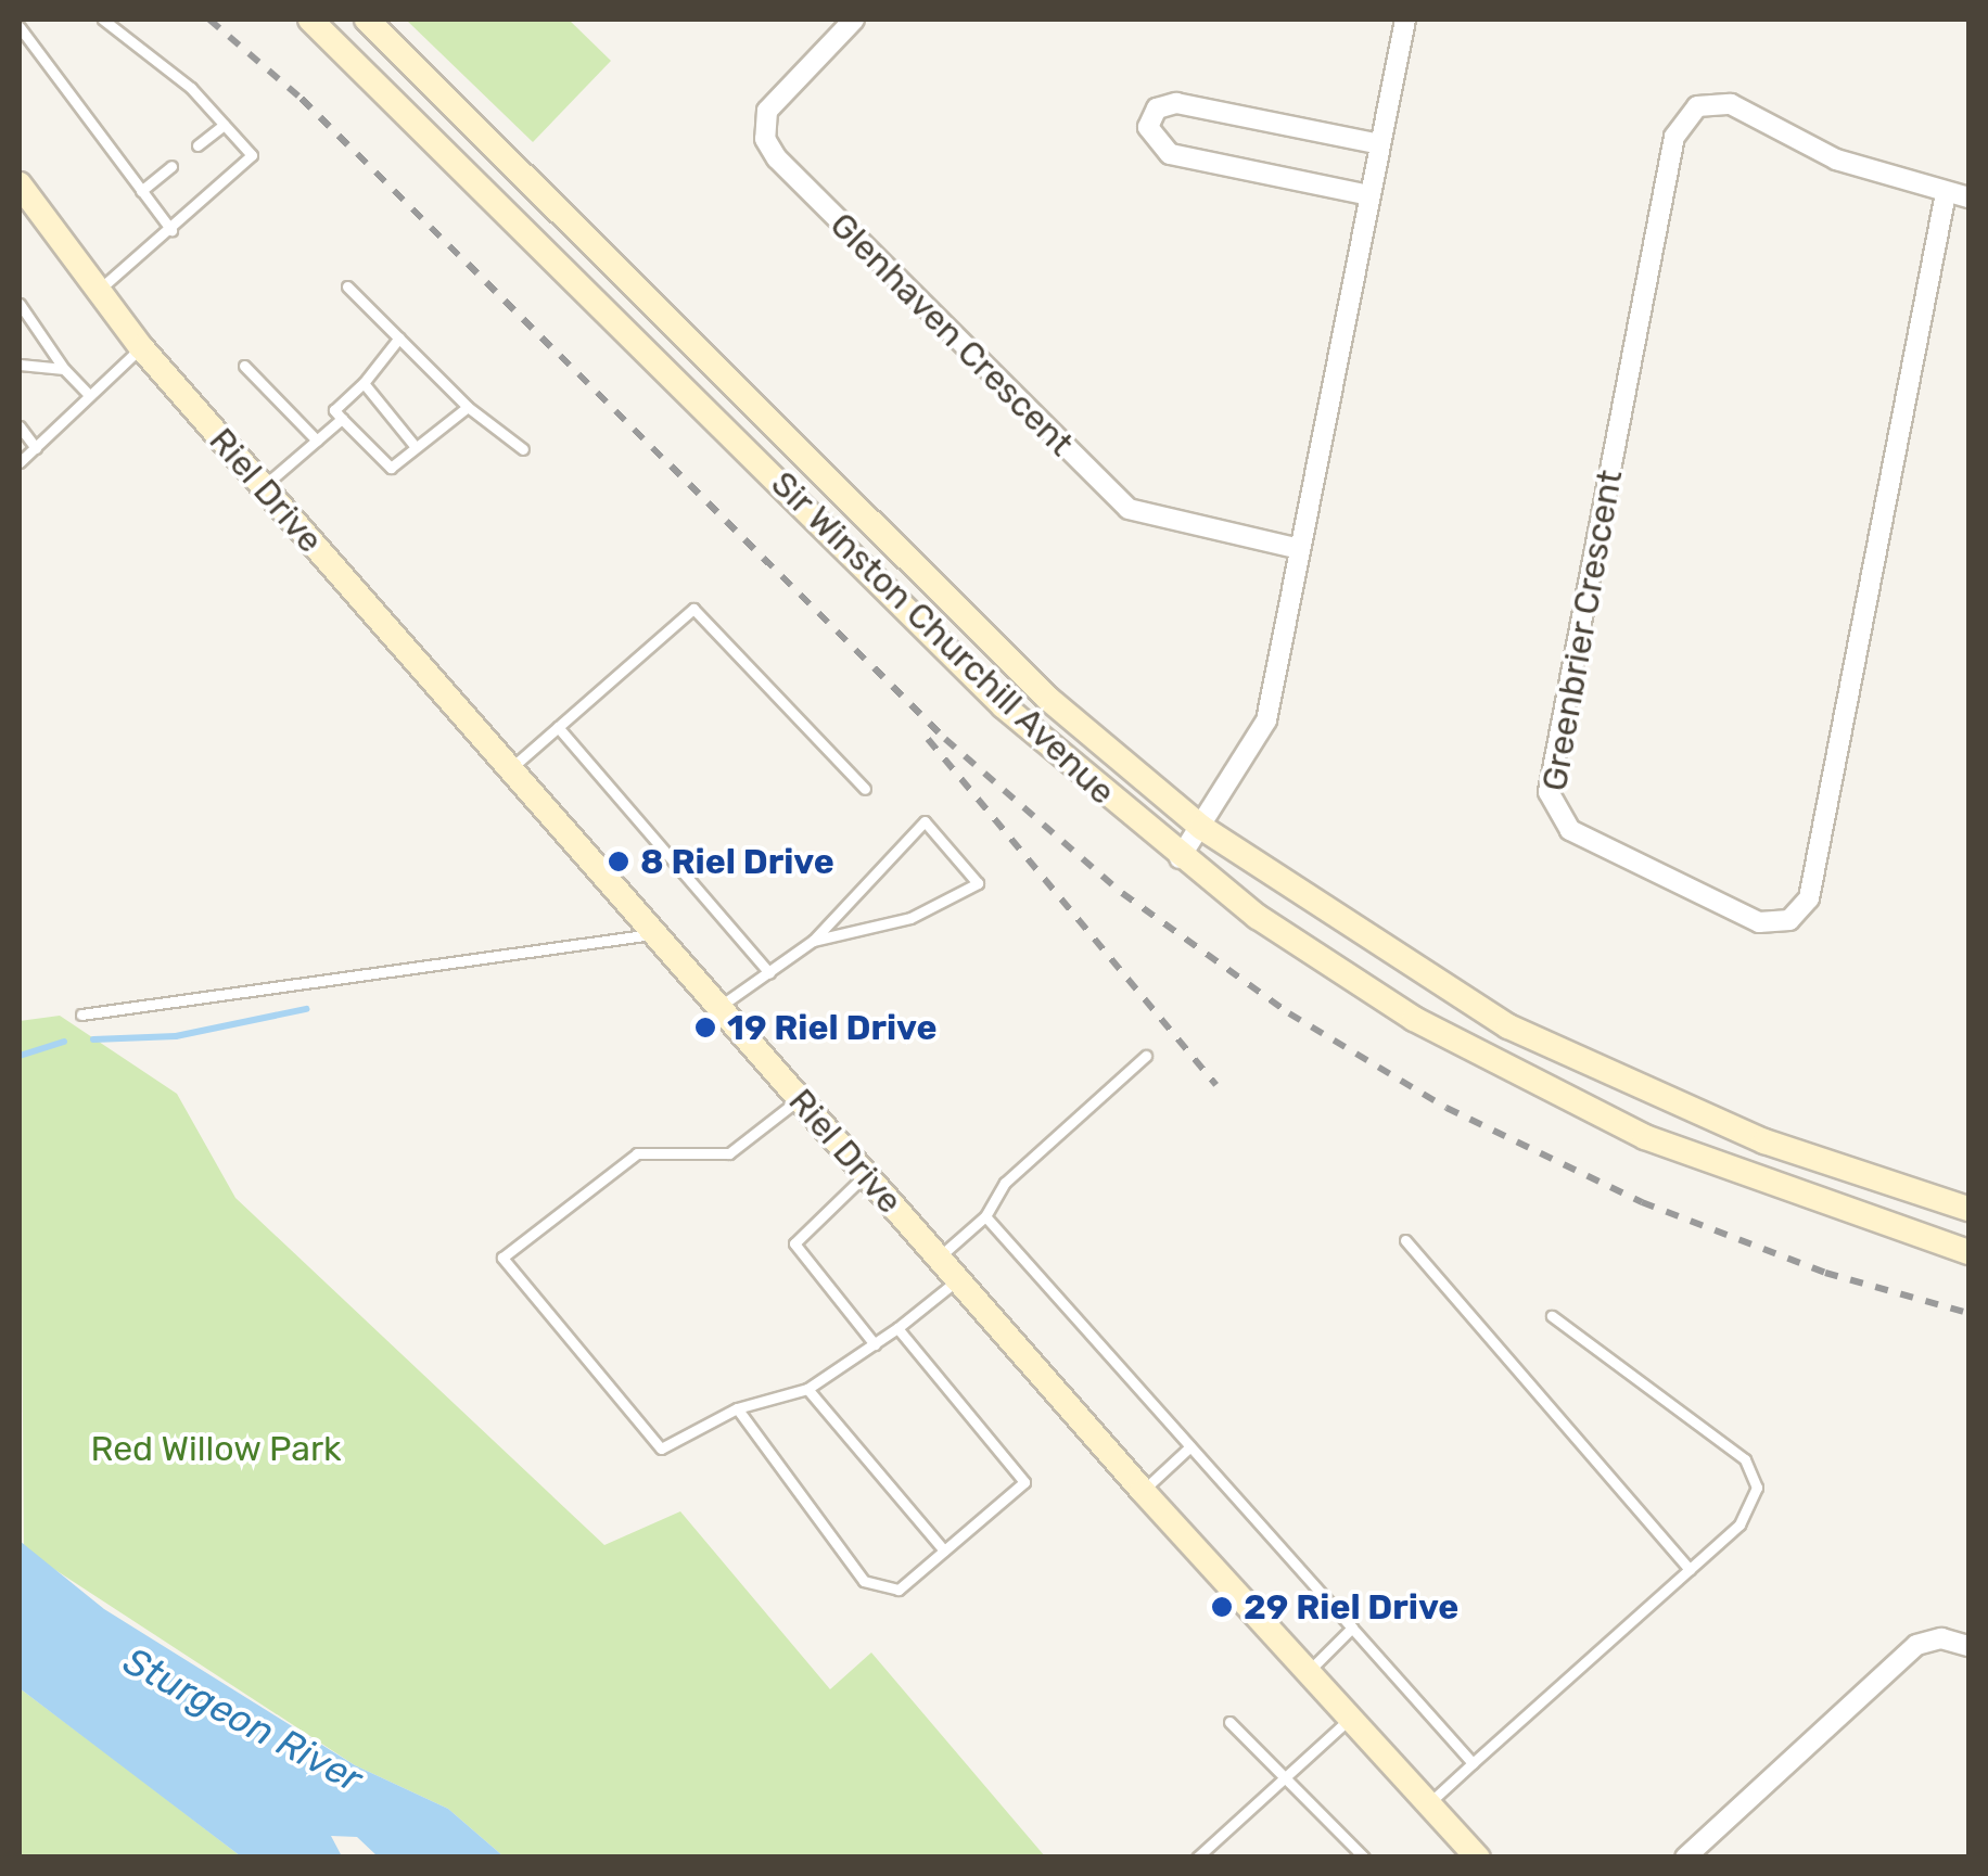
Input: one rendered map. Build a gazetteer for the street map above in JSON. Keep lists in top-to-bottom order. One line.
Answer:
{"streets":{"main road":["Riel Drive","Sir Winston Churchill Avenue"],"street":["Glenhaven Crescent","Greenbrier Crescent"]},"water":["Sturgeon River"],"parks":["Red Willow Park"],"places":["8 Riel Drive","19 Riel Drive","29 Riel Drive"]}
